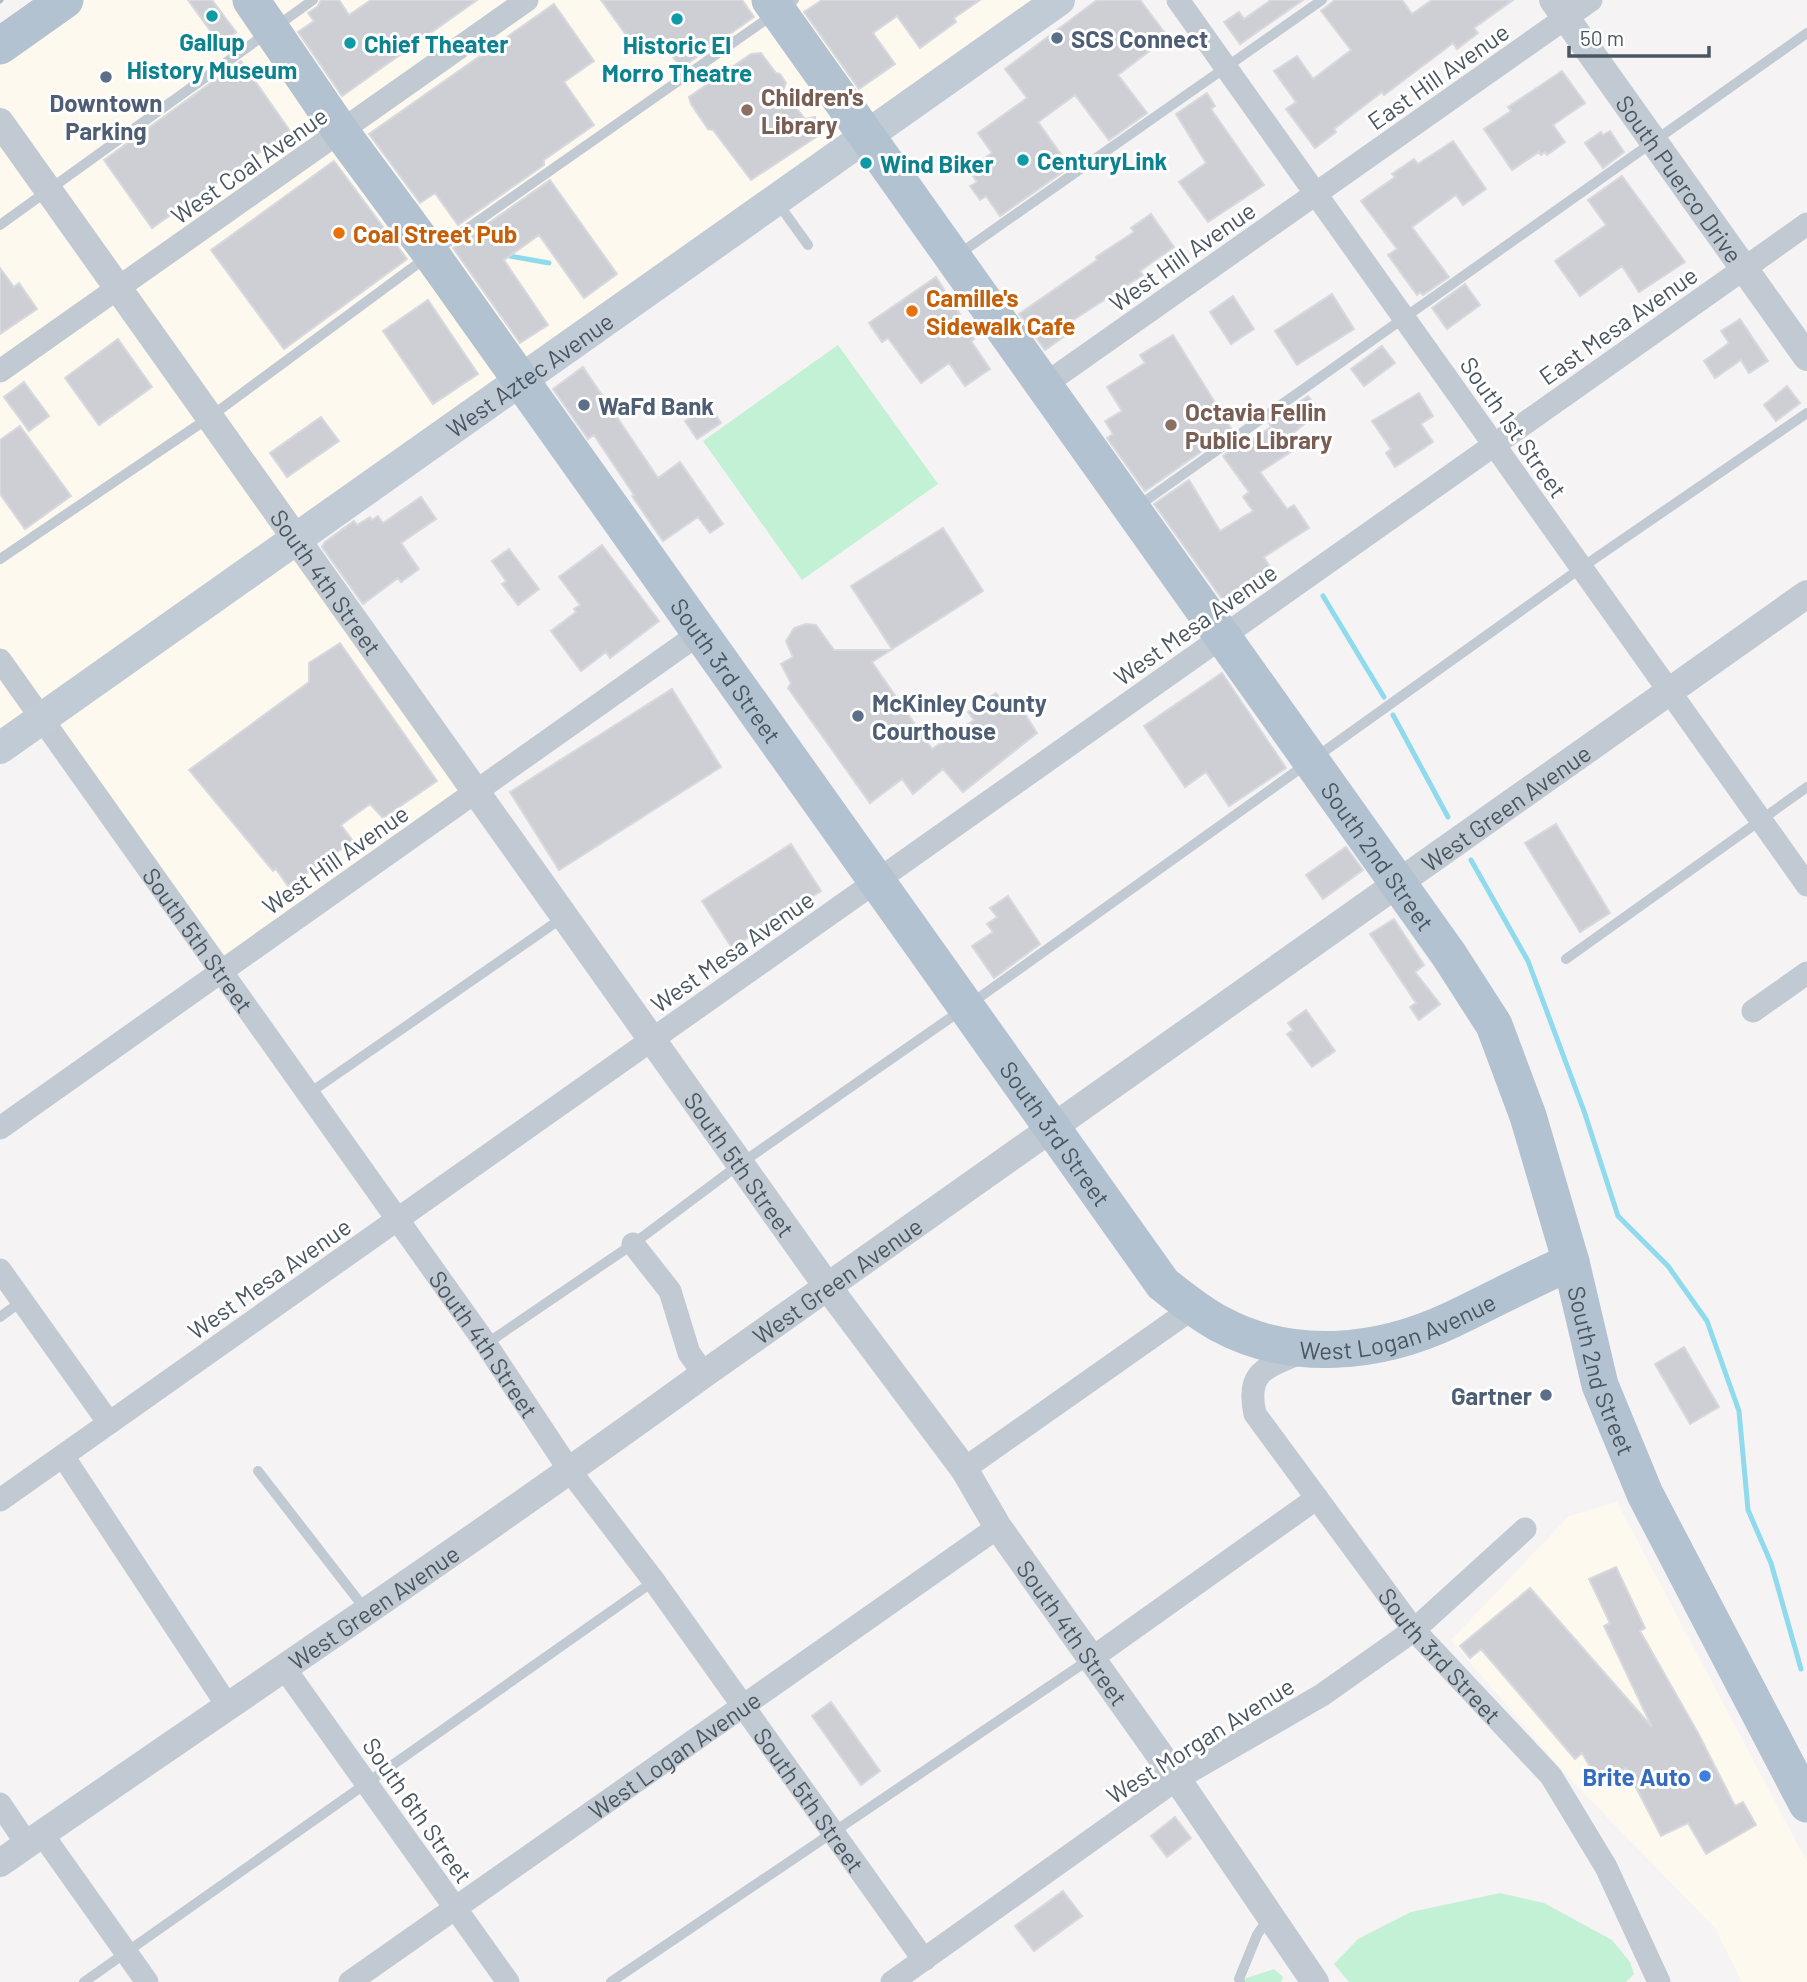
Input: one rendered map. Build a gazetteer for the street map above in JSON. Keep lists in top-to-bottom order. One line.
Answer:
{"streets":{"main road":["West Aztec Avenue","South 3rd Street","South 2nd Street","West Logan Avenue"],"street":["East Hill Avenue","West Coal Avenue","South Puerco Drive","West Hill Avenue","East Mesa Avenue","South 1st Street","South 4th Street","West Mesa Avenue","West Green Avenue","South 5th Street","West Morgan Avenue","South 6th Street"]},"crossings":[["East Hill Avenue","South Puerco Drive"],["East Hill Avenue","West Hill Avenue"],["East Hill Avenue","South 1st Street"],["West Coal Avenue","South 4th Street"],["West Coal Avenue","South 3rd Street"],["South Puerco Drive","East Mesa Avenue"],["West Hill Avenue","South 1st Street"],["West Hill Avenue","South 4th Street"],["West Hill Avenue","South 3rd Street"],["West Hill Avenue","South 2nd Street"],["West Hill Avenue","South 5th Street"],["East Mesa Avenue","South 1st Street"],["East Mesa Avenue","West Mesa Avenue"],["West Aztec Avenue","South 4th Street"],["West Aztec Avenue","South 3rd Street"],["West Aztec Avenue","South 2nd Street"],["West Aztec Avenue","South 5th Street"],["South 1st Street","West Mesa Avenue"],["South 1st Street","West Green Avenue"],["South 4th Street","West Mesa Avenue"],["South 4th Street","West Green Avenue"],["South 4th Street","South 5th Street"],["South 4th Street","West Logan Avenue"],["South 4th Street","West Morgan Avenue"],["West Mesa Avenue","South 3rd Street"],["West Mesa Avenue","South 2nd Street"],["West Mesa Avenue","South 5th Street"],["South 3rd Street","West Green Avenue"],["South 3rd Street","West Logan Avenue"],["South 3rd Street","West Morgan Avenue"],["West Green Avenue","South 2nd Street"],["West Green Avenue","South 5th Street"],["West Green Avenue","South 6th Street"],["South 2nd Street","West Logan Avenue"],["South 5th Street","West Logan Avenue"],["South 5th Street","West Morgan Avenue"],["West Logan Avenue","South 6th Street"]],"places":["Gallup History Museum","Historic El Morro Theatre","SCS Connect","Chief Theater","Downtown Parking","Children's Library","CenturyLink","Wind Biker","Coal Street Pub","Camille's Sidewalk Cafe","WaFd Bank","Octavia Fellin Public Library","McKinley County Courthouse","Gartner","Brite Auto"],"scale_bar":"50 m"}
